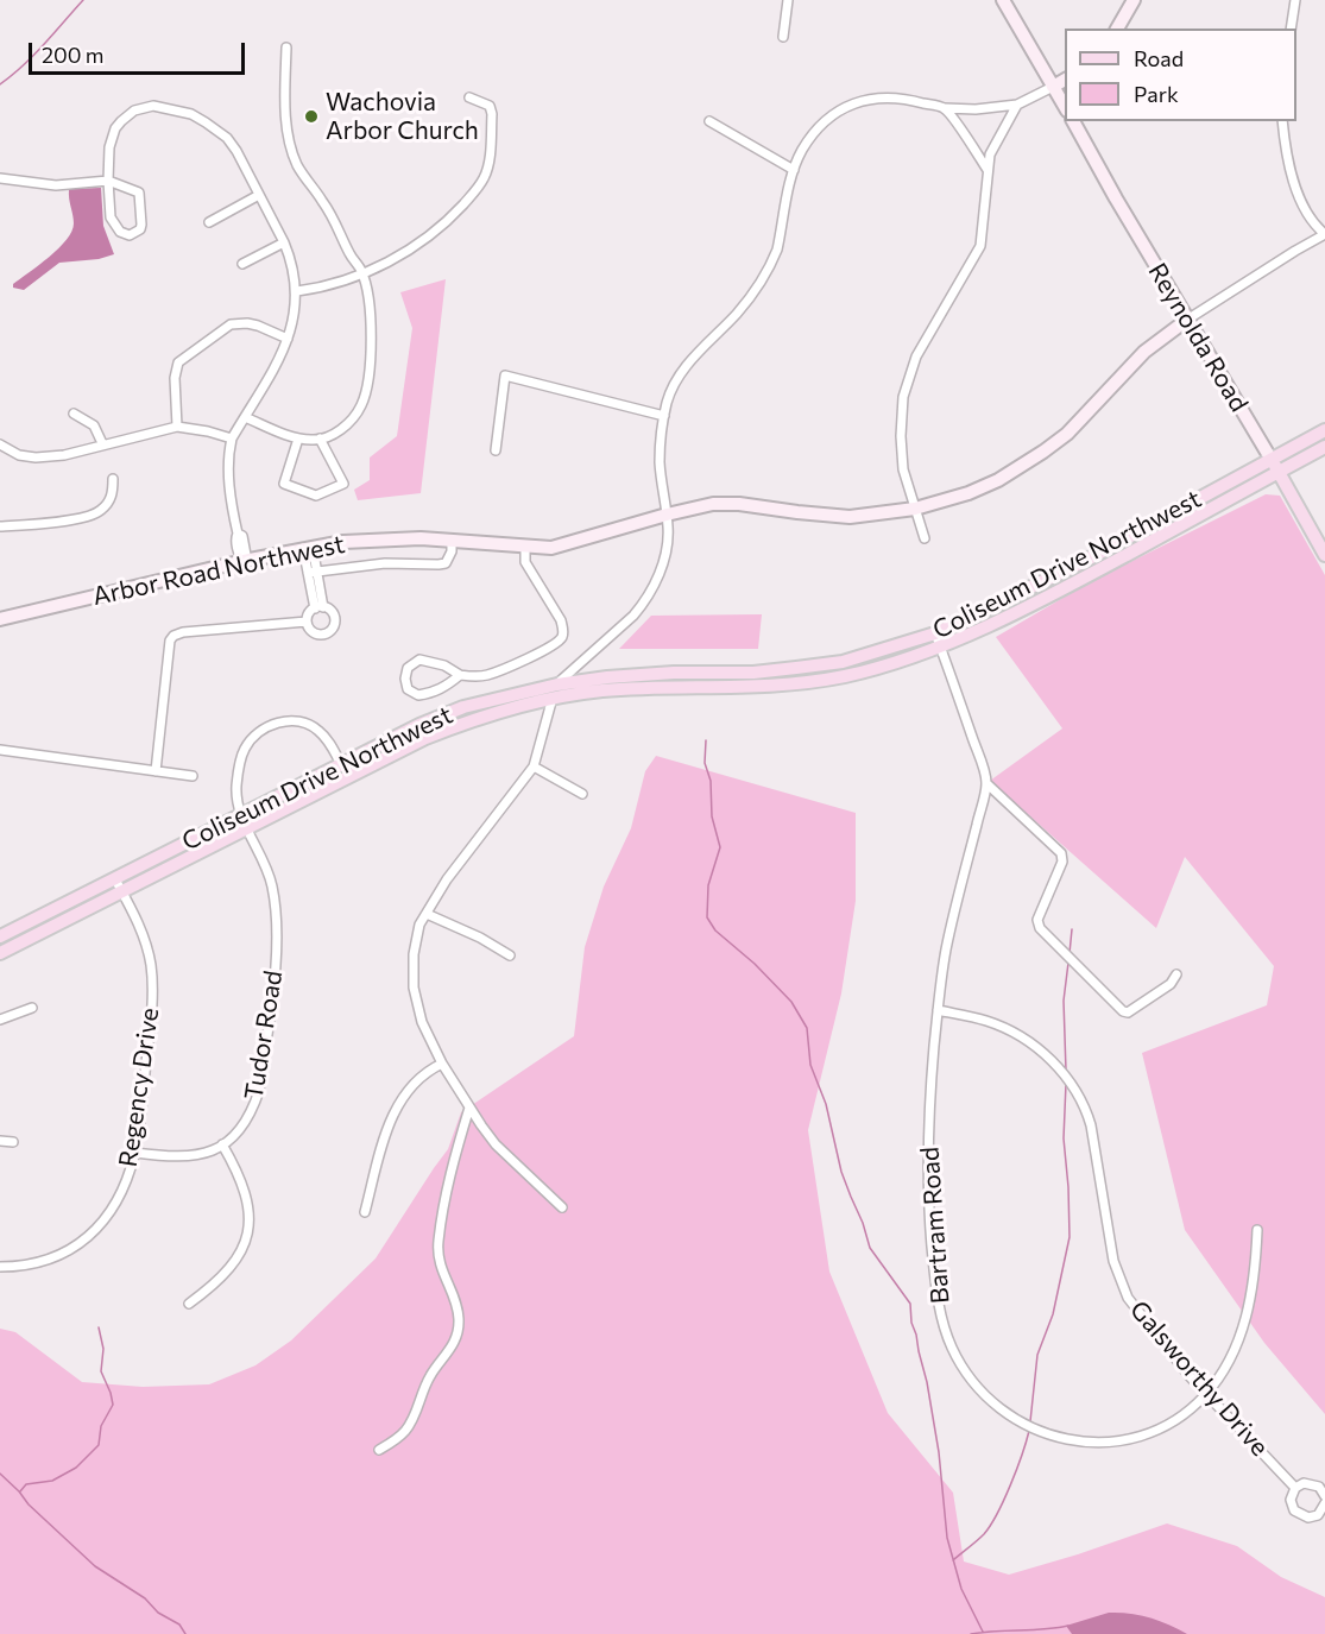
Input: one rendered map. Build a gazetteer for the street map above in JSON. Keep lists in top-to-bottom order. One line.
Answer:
{"streets":{"main road":["Reynolda Road","Coliseum Drive Northwest"],"street":["Arbor Road Northwest","Tudor Road","Regency Drive","Bartram Road","Galsworthy Drive"]},"crossings":[["Reynolda Road","Coliseum Drive Northwest"],["Reynolda Road","Arbor Road Northwest"],["Coliseum Drive Northwest","Tudor Road"],["Coliseum Drive Northwest","Regency Drive"],["Tudor Road","Regency Drive"],["Bartram Road","Galsworthy Drive"]],"places":["Wachovia Arbor Church"],"legend":["Road","Park"],"scale_bar":"200 m"}
